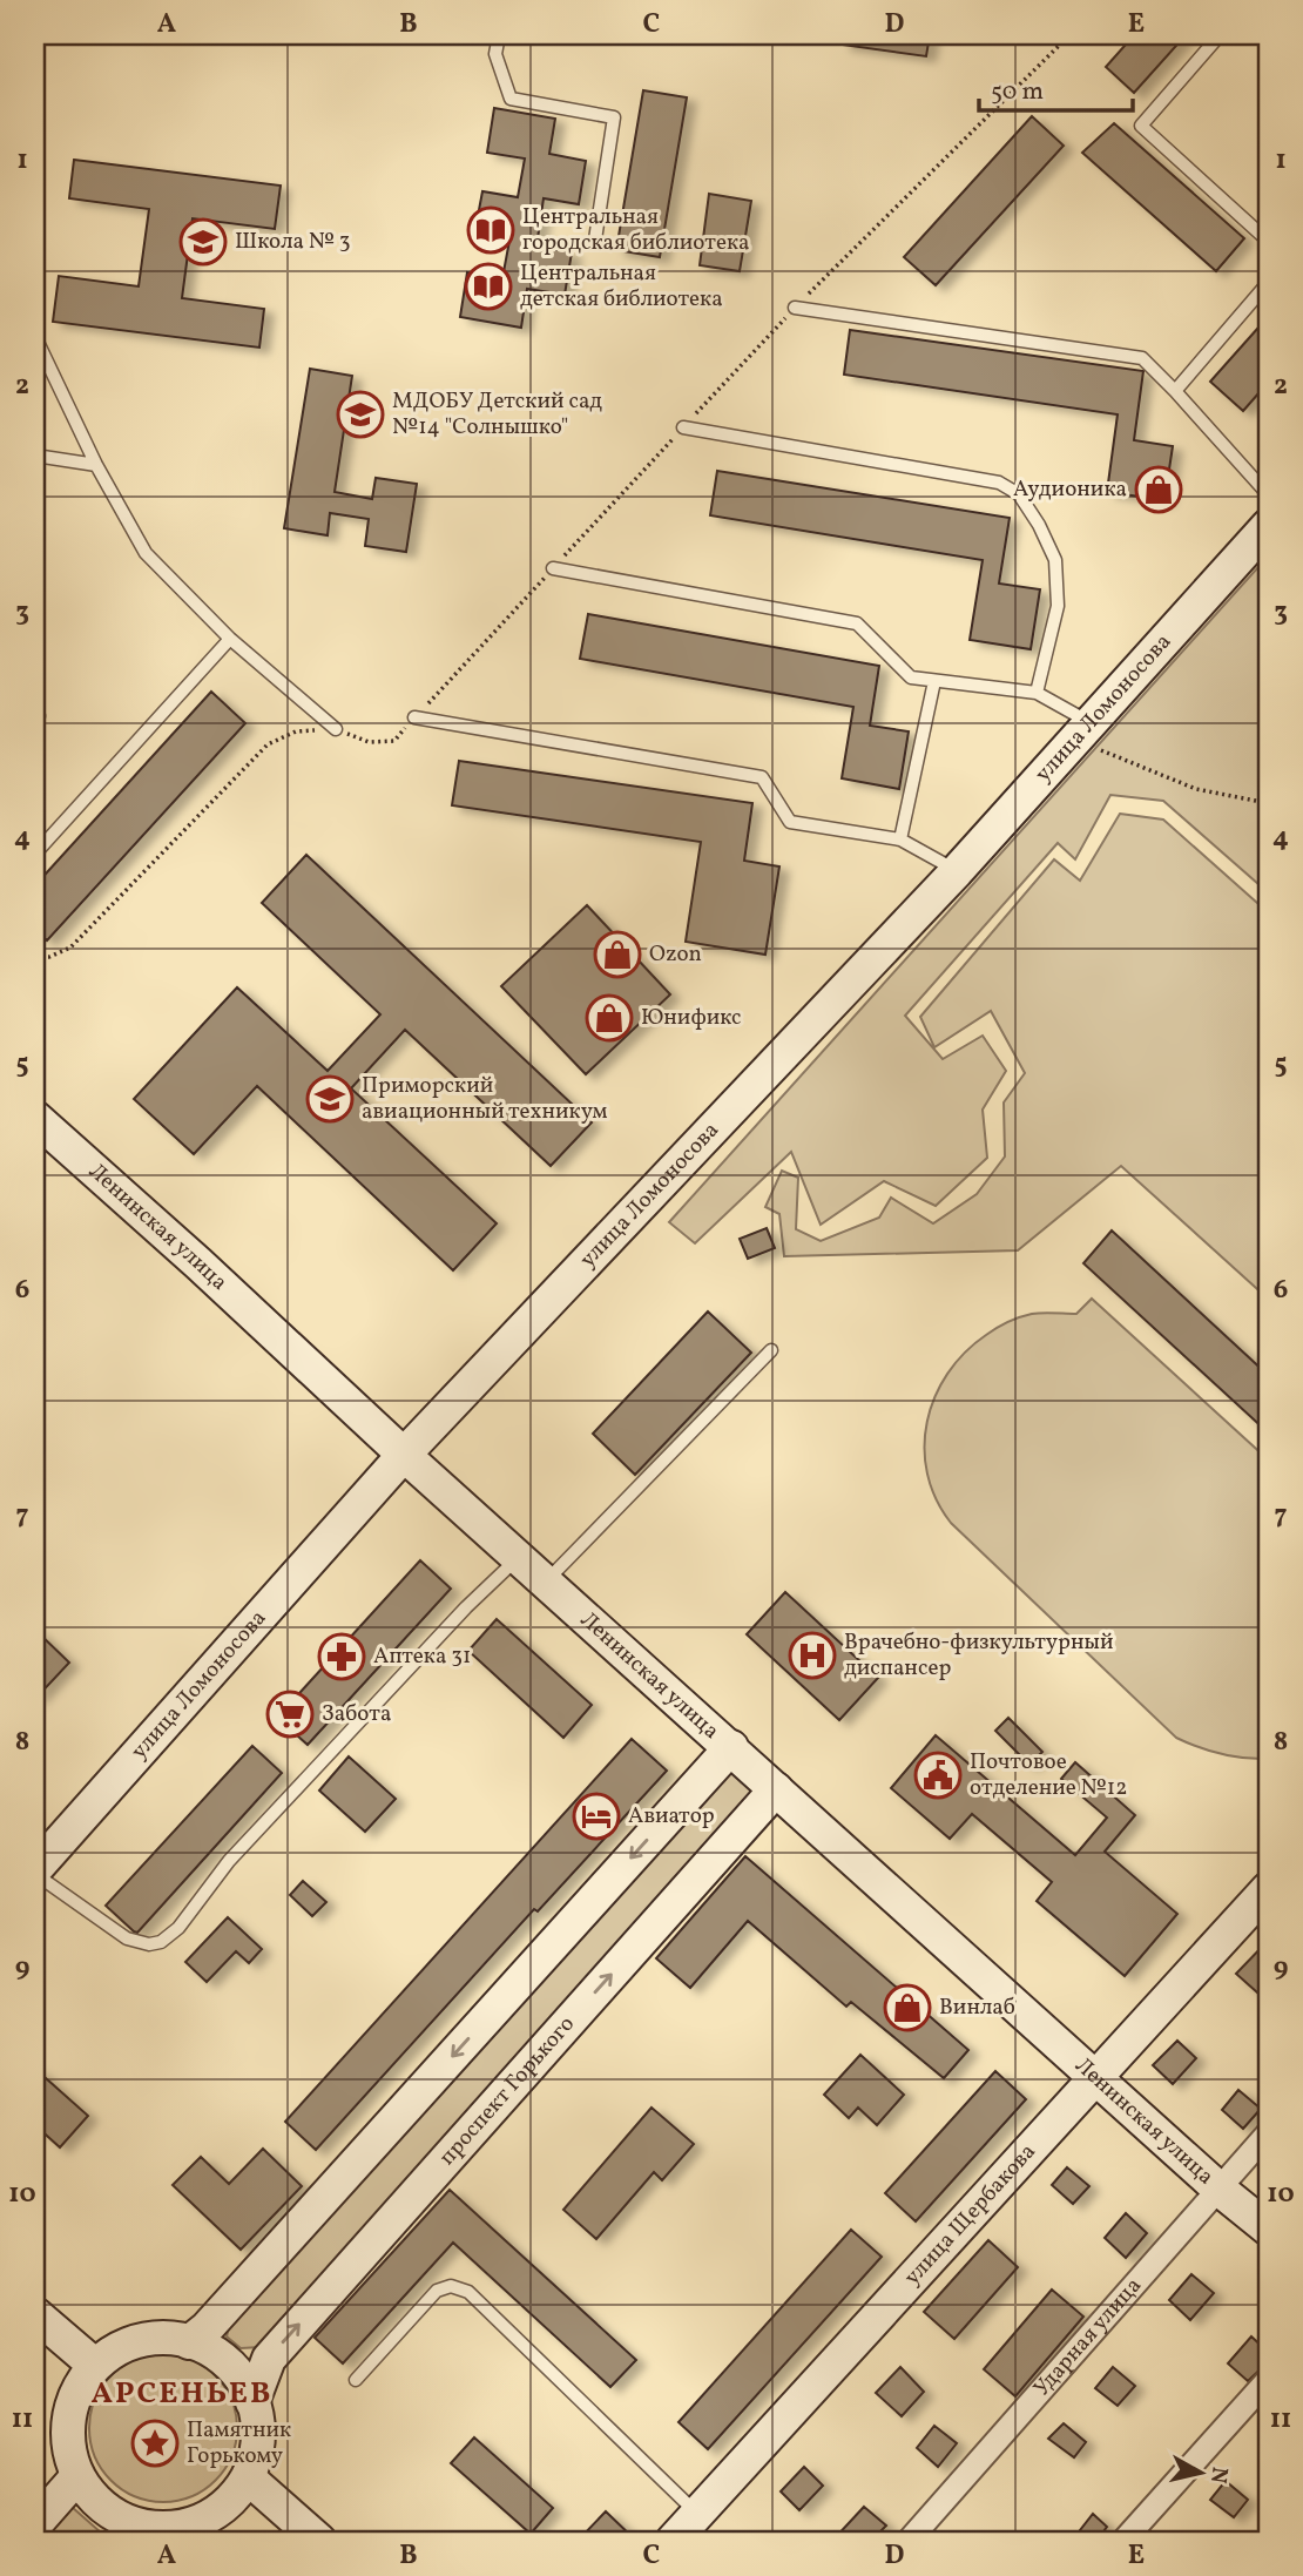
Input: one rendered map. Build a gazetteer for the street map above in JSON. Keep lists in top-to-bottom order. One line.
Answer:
{"streets":{"main road":["улица Ломоносова","Ленинская улица","проспект Горького","улица Щербакова"],"street":["Ударная улица"]},"crossings":[["улица Ломоносова","Ленинская улица"],["Ленинская улица","проспект Горького"],["Ленинская улица","улица Щербакова"],["Ленинская улица","Ударная улица"]],"districts":["АРСЕНЬЕВ"],"places":{"library":["Центральная городская библиотека","Центральная детская библиотека"],"school or university":["Школа № 3","МДОБУ Детский сад №14 \"Солнышко\"","Приморский авиационный техникум"],"shop":["Аудионика","Ozon","Юнификс","Винлаб"],"hospital":["Врачебно-физкультурный диспансер"],"pharmacy":["Аптека 31"],"supermarket":["Забота"],"public building":["Почтовое отделение №12"],"hotel":["Авиатор"],"place":["Памятник Горькому"]},"scale_bar":"50 m","north":"right","grid":{"columns":["A","B","C","D","E"],"rows":["1","2","3","4","5","6","7","8","9","10","11"]}}
